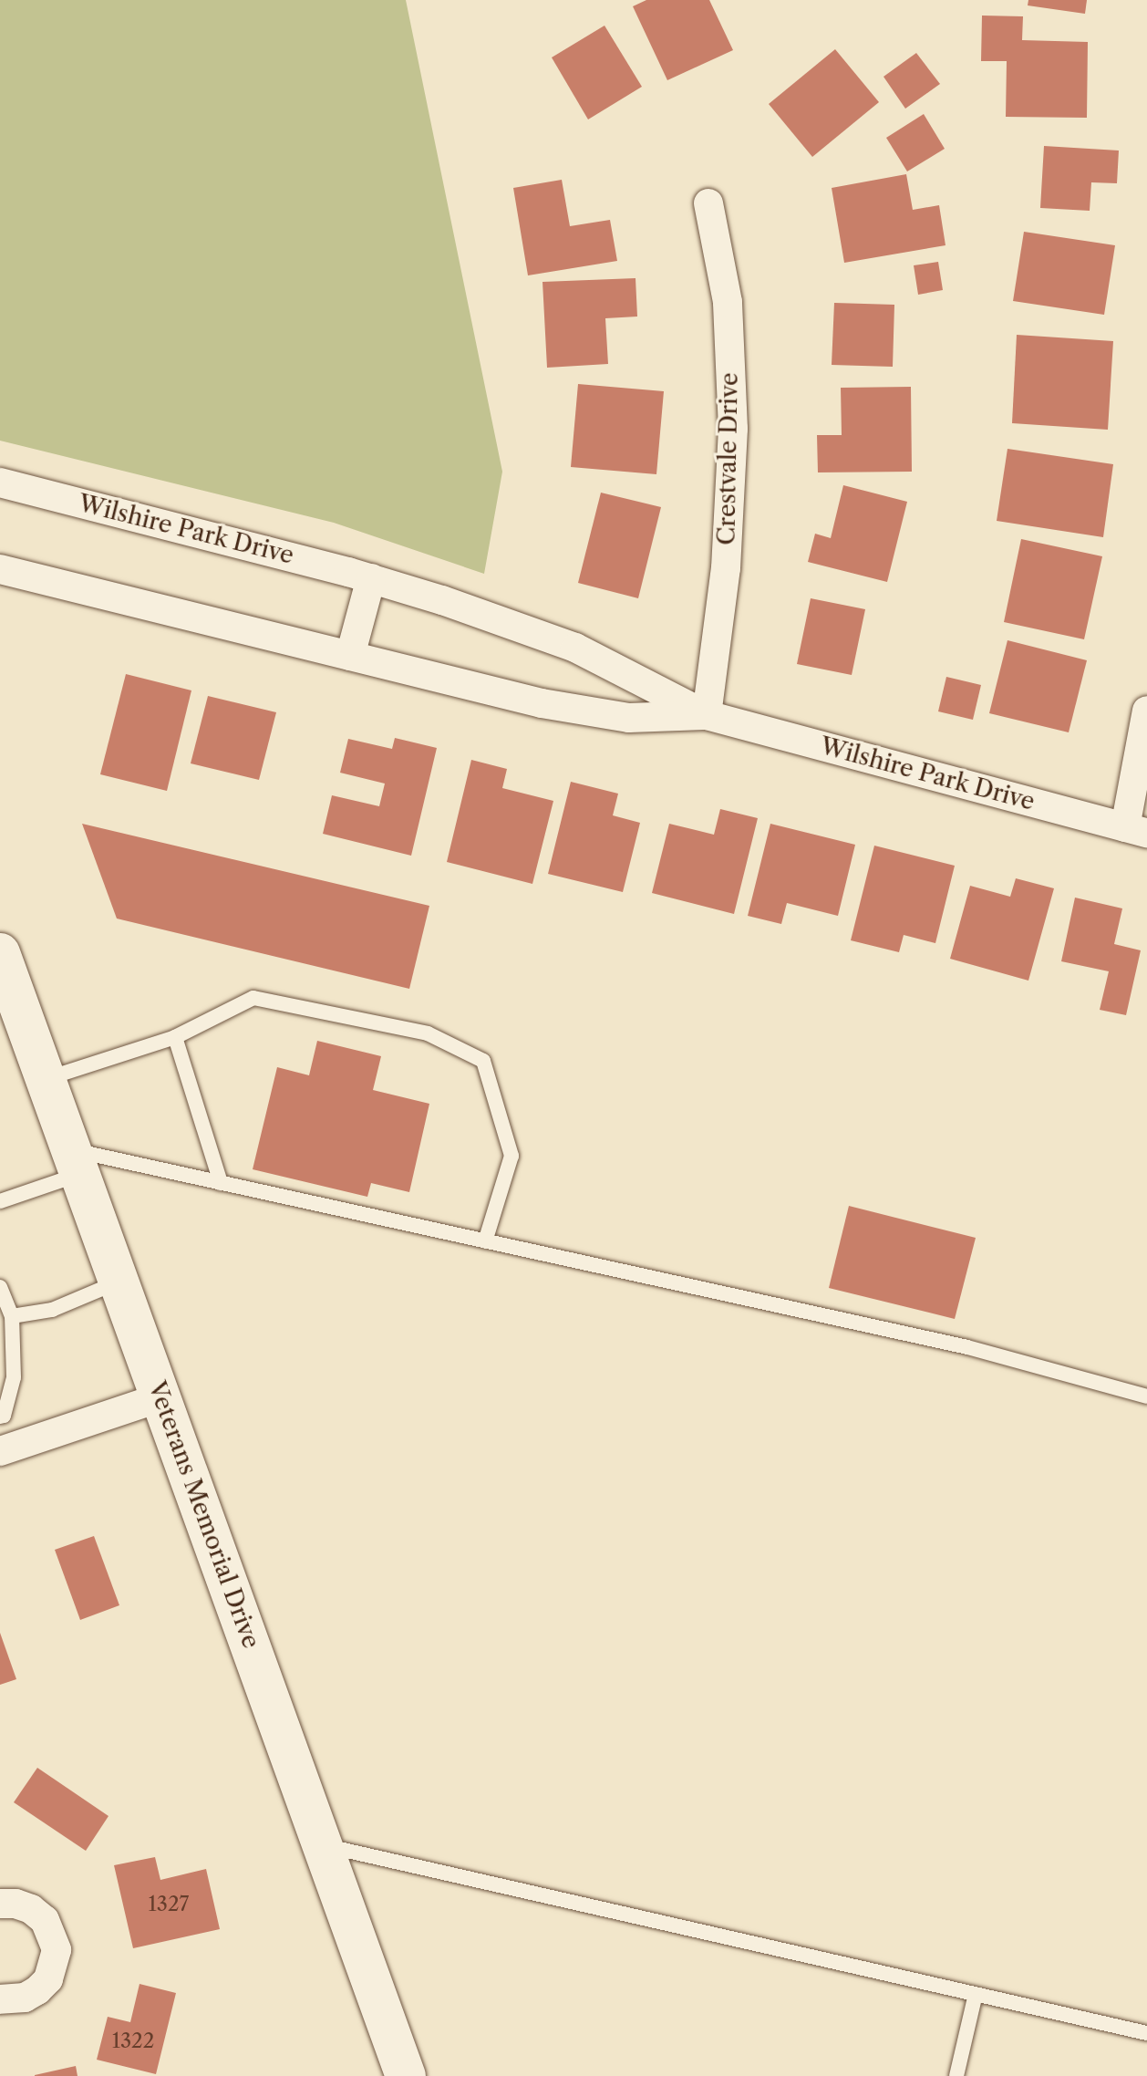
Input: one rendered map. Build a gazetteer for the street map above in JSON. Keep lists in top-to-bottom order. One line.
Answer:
{"streets":{"main road":["Veterans Memorial Drive"],"street":["Crestvale Drive","Wilshire Park Drive"]},"crossings":[["Crestvale Drive","Wilshire Park Drive"]],"house_numbers":["1327","1322"]}
